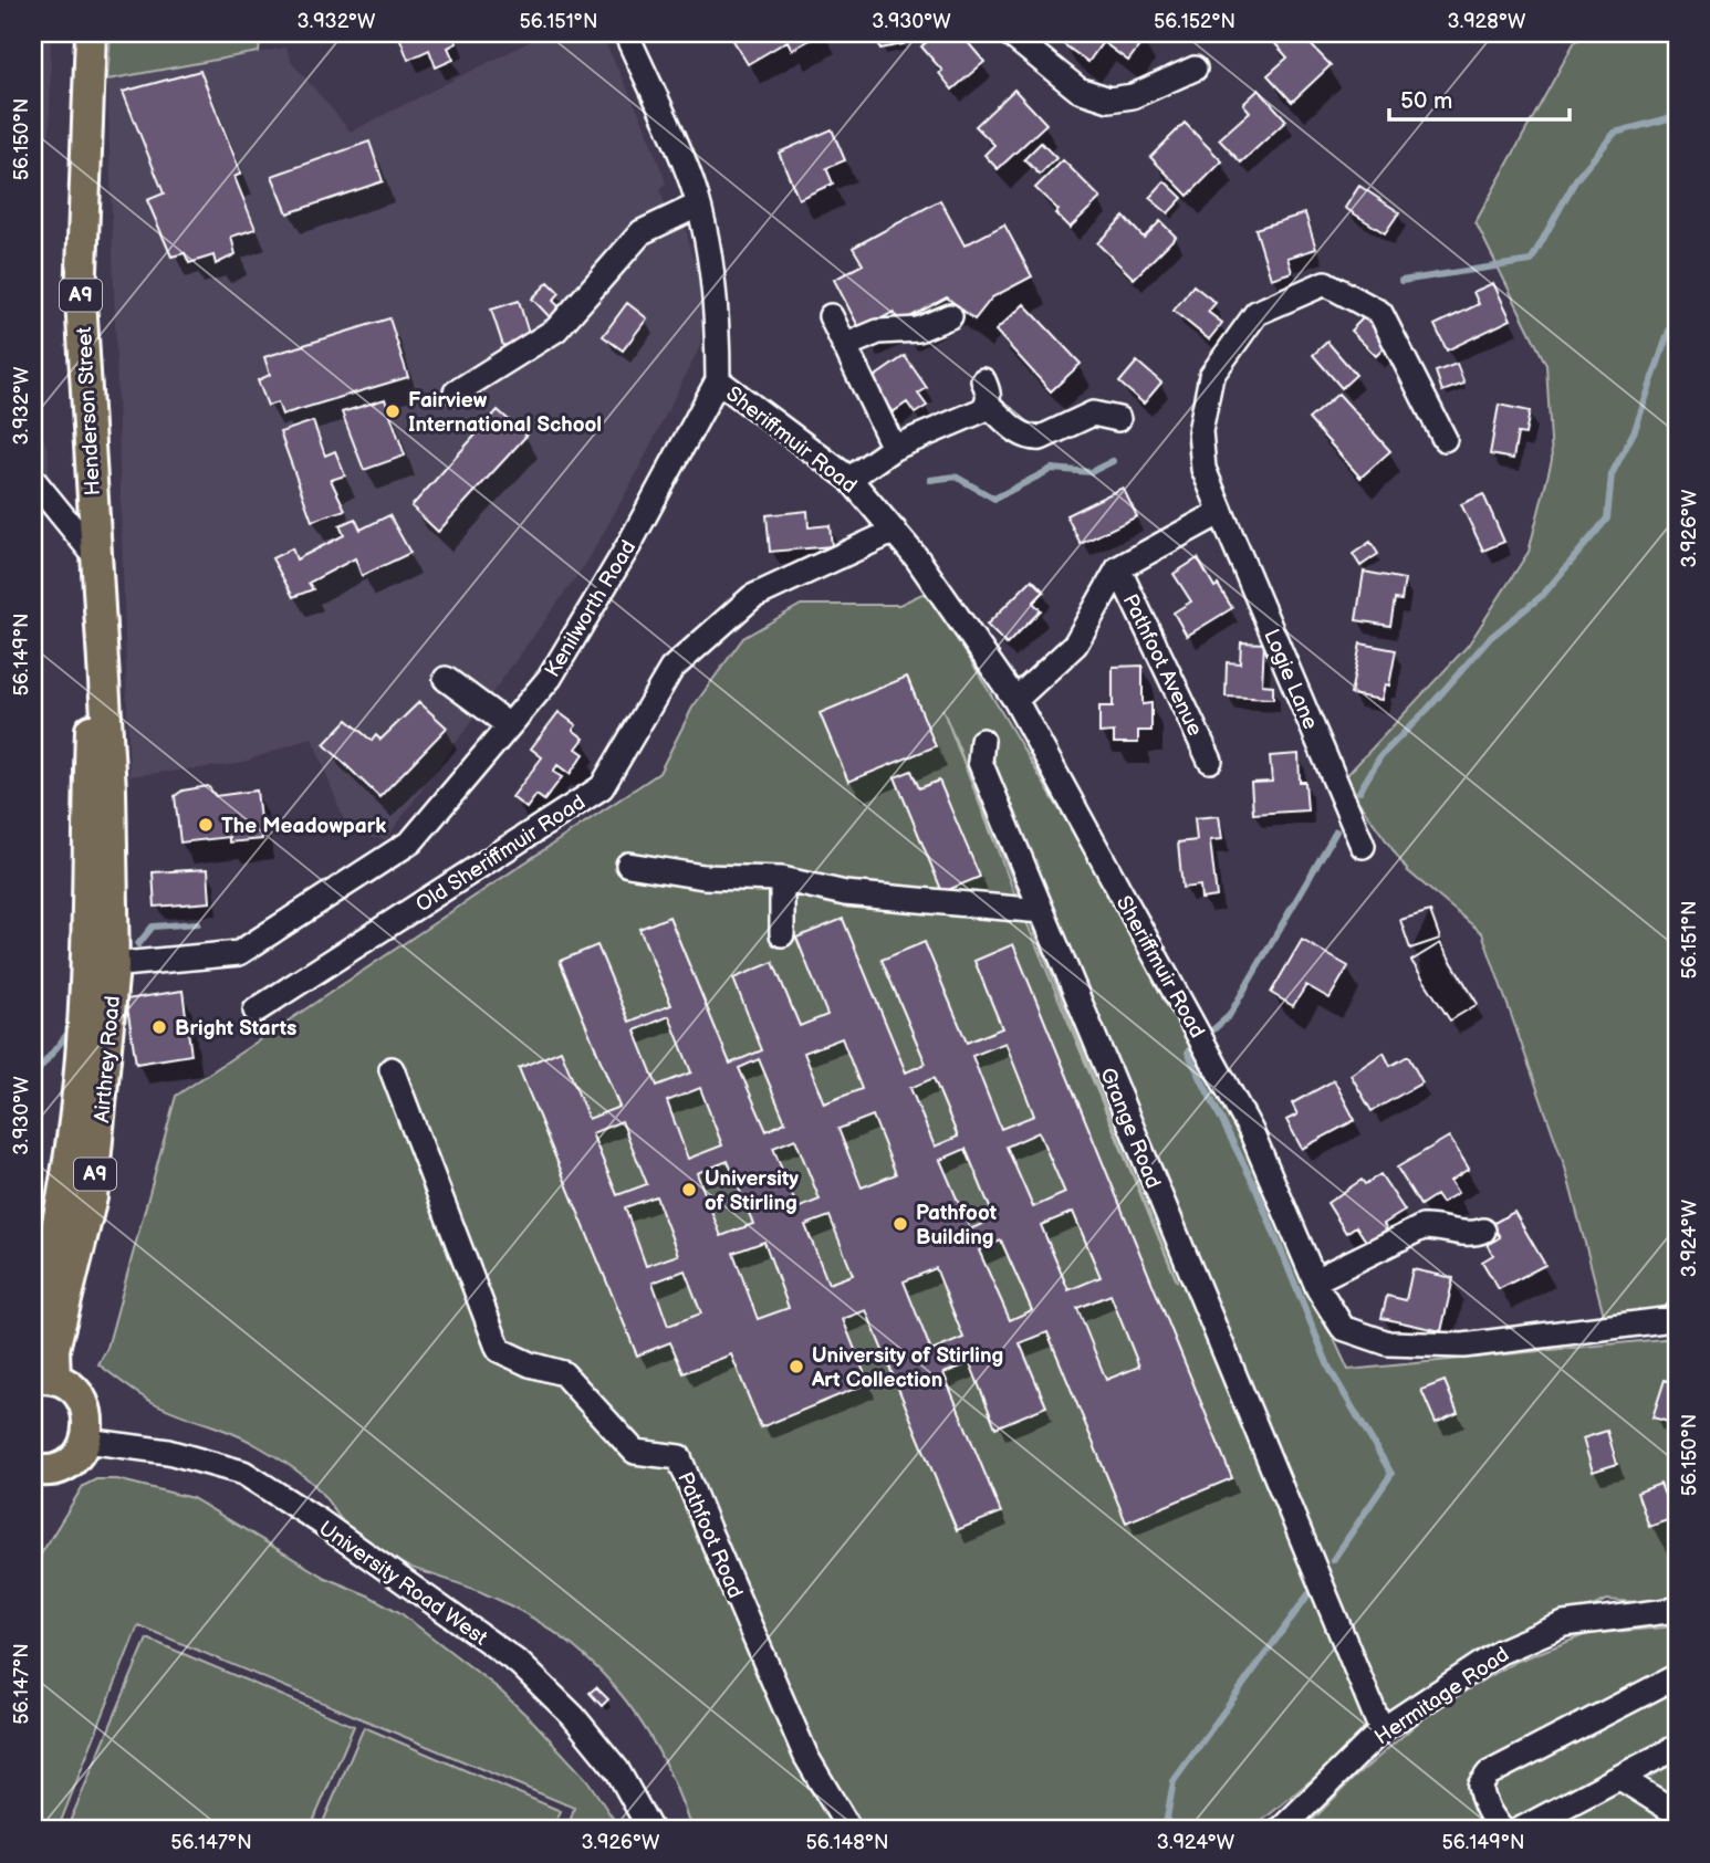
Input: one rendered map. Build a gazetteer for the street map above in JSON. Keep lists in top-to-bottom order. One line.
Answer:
{"streets":{"main road":["A9","Henderson Street","Airthrey Road"],"street":["Sheriffmuir Road","Kenilworth Road","Pathfoot Avenue","Logie Lane","Old Sheriffmuir Road","Grange Road","Pathfoot Road","University Road West","Hermitage Road"]},"crossings":[["A9","Airthrey Road"],["A9","University Road West"],["Henderson Street","Kenilworth Road"],["Henderson Street","Airthrey Road"],["Sheriffmuir Road","Kenilworth Road"],["Sheriffmuir Road","Old Sheriffmuir Road"],["Kenilworth Road","Airthrey Road"],["Grange Road","Hermitage Road"]],"places":["Fairview International School","The Meadowpark","Bright Starts","University of Stirling","Pathfoot Building","University of Stirling Art Collection"],"scale_bar":"50 m","coordinates":["3.932°W","56.151°N","3.930°W","56.152°N","3.928°W","56.150°N","3.926°W","56.149°N","3.924°W","56.147°N","56.148°N"]}
